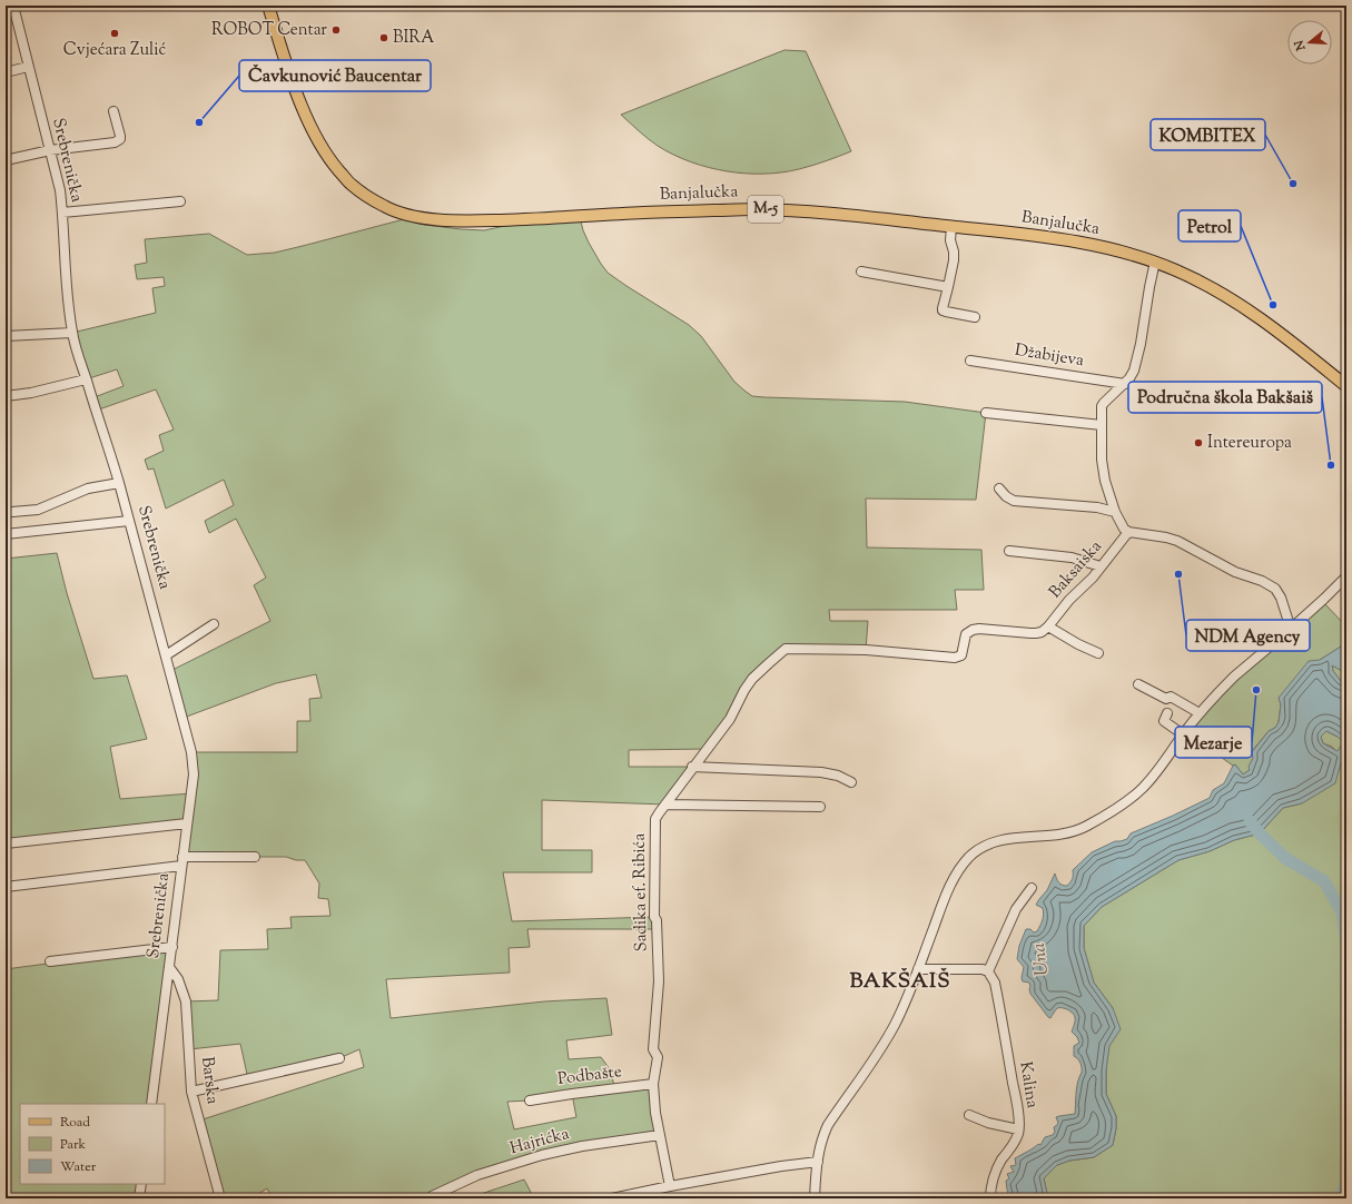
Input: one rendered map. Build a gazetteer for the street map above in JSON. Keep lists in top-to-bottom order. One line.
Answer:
{"streets":{"main road":["Banjalučka","M-5"],"street":["Srebrenička","Džabijeva","Baksaiska","Sadika ef. Ribića","Podbašte","Barska","Kalina","Hajrićka"]},"crossings":[["Srebrenička","Barska"],["Baksaiska","Sadika ef. Ribića"],["Sadika ef. Ribića","Podbašte"],["Sadika ef. Ribića","Hajrićka"]],"districts":["BAKŠAIŠ"],"water":["Una"],"places":["ROBOT Centar","Cvjećara Zulić","BIRA","Čavkunović Baucentar","KOMBITEX","Petrol","Intereuropa","Područna škola Bakšaiš","NDM Agency","Mezarje"],"legend":["Road","Park","Water"],"north":"left"}
